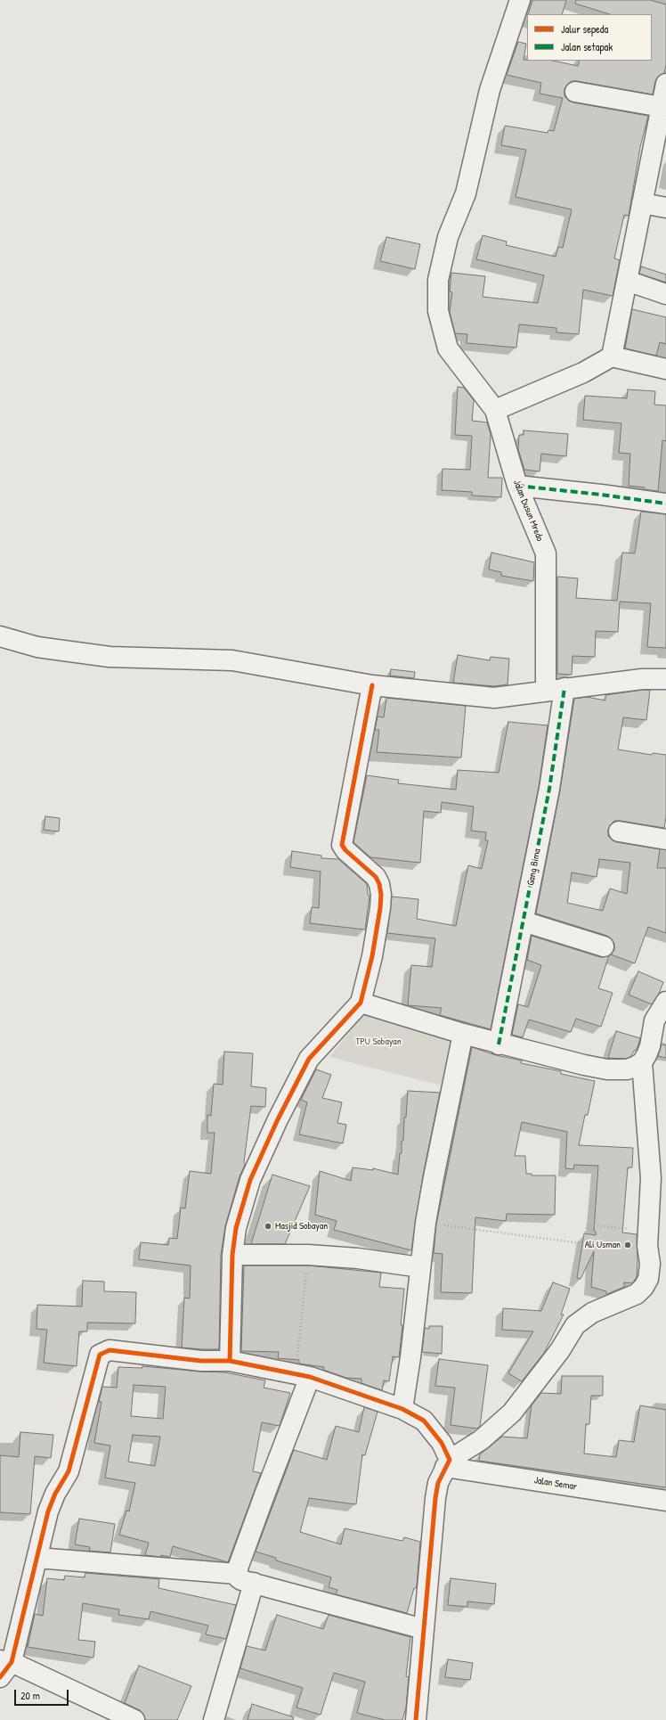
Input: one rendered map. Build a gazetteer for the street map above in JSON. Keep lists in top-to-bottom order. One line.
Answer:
{"streets":{"street":["Jalan Dusun Mredo","Gang Bima","Jalan Semar"]},"parks":["TPU Sobayan"],"places":["Masjid Sobayan","Ali Usman"],"legend":["Jalur sepeda","Jalan setapak"],"scale_bar":"20 m"}
